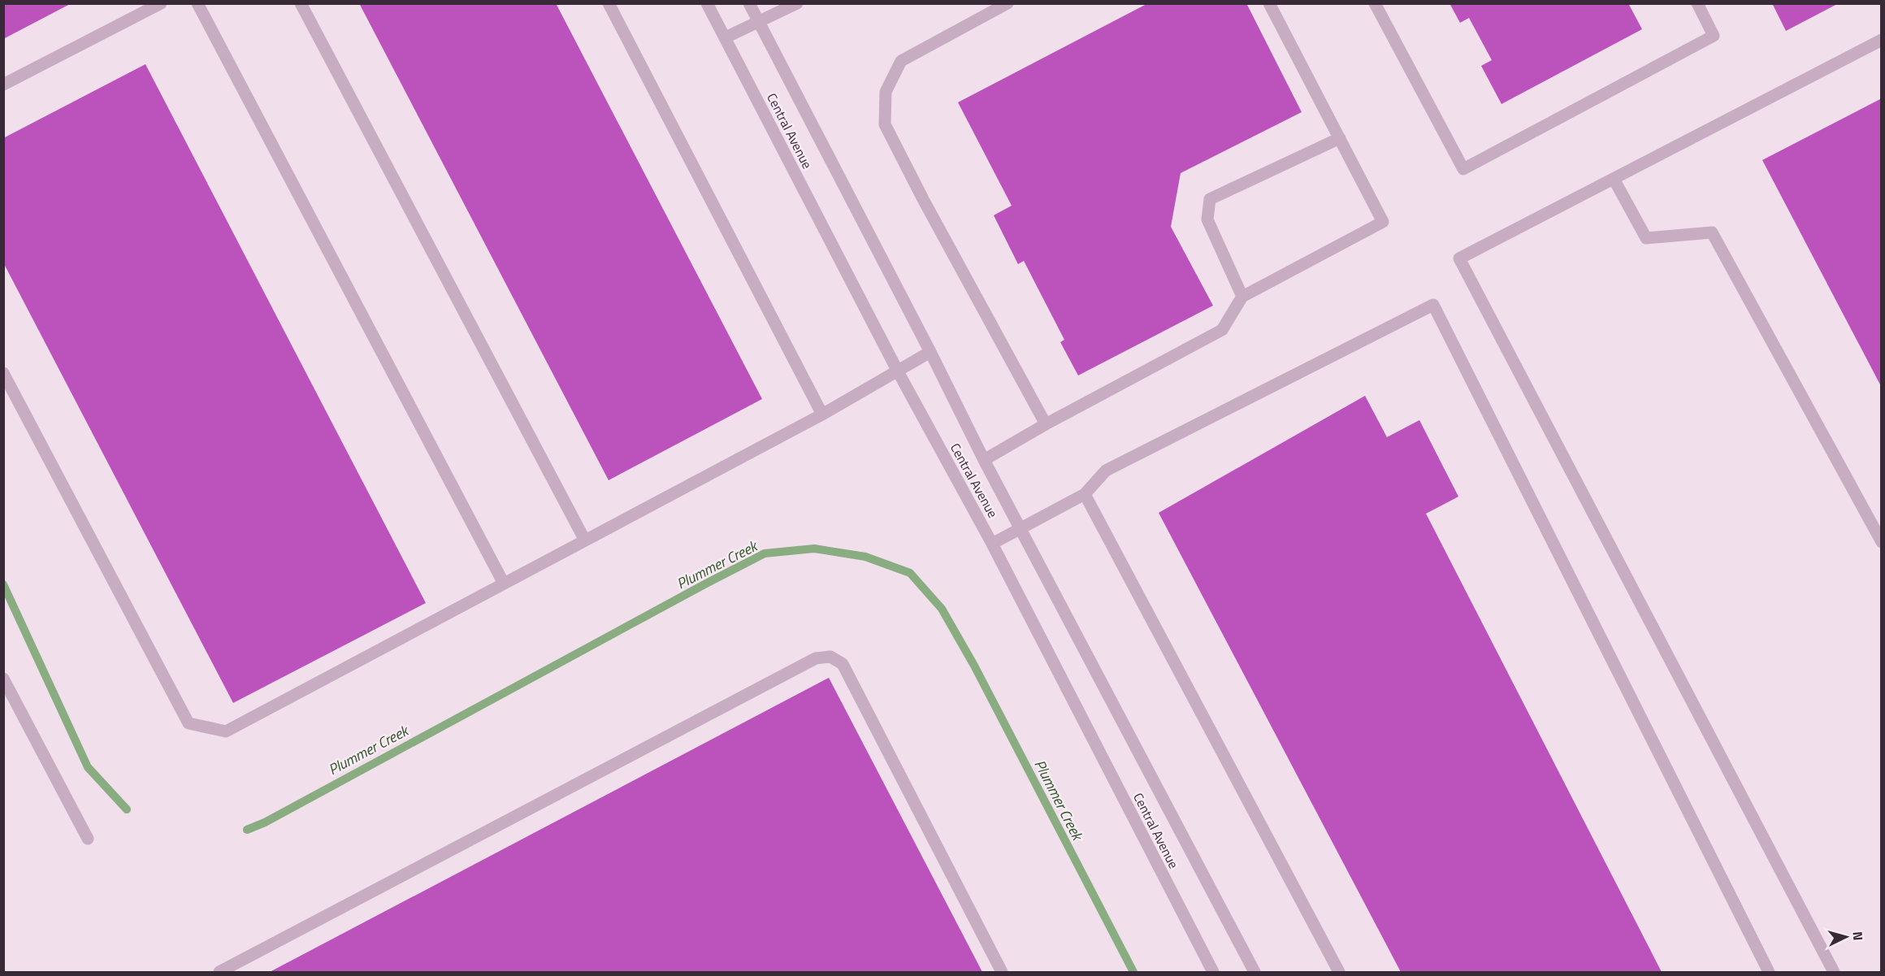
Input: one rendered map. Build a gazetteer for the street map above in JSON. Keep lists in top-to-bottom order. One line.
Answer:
{"streets":{"street":["Central Avenue"]},"water":["Plummer Creek"],"north":"right"}
